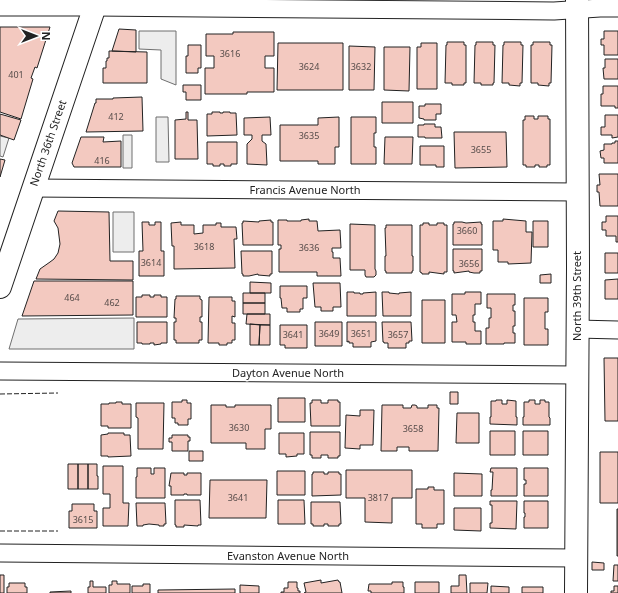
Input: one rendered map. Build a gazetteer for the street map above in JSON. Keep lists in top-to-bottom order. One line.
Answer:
{"streets":{"main road":["North 36th Street","North 39th Street"],"street":["Francis Avenue North","Dayton Avenue North","Evanston Avenue North"]},"crossings":[["North 36th Street","Francis Avenue North"],["Francis Avenue North","North 39th Street"],["North 39th Street","Dayton Avenue North"],["North 39th Street","Evanston Avenue North"]],"house_numbers":["3616","3624","3632","401","412","3635","3655","416","3660","3618","3636","3614","3656","464","462","3649","3651","3641","3657","3630","3658","3641","3817","3615"],"north":"right"}
